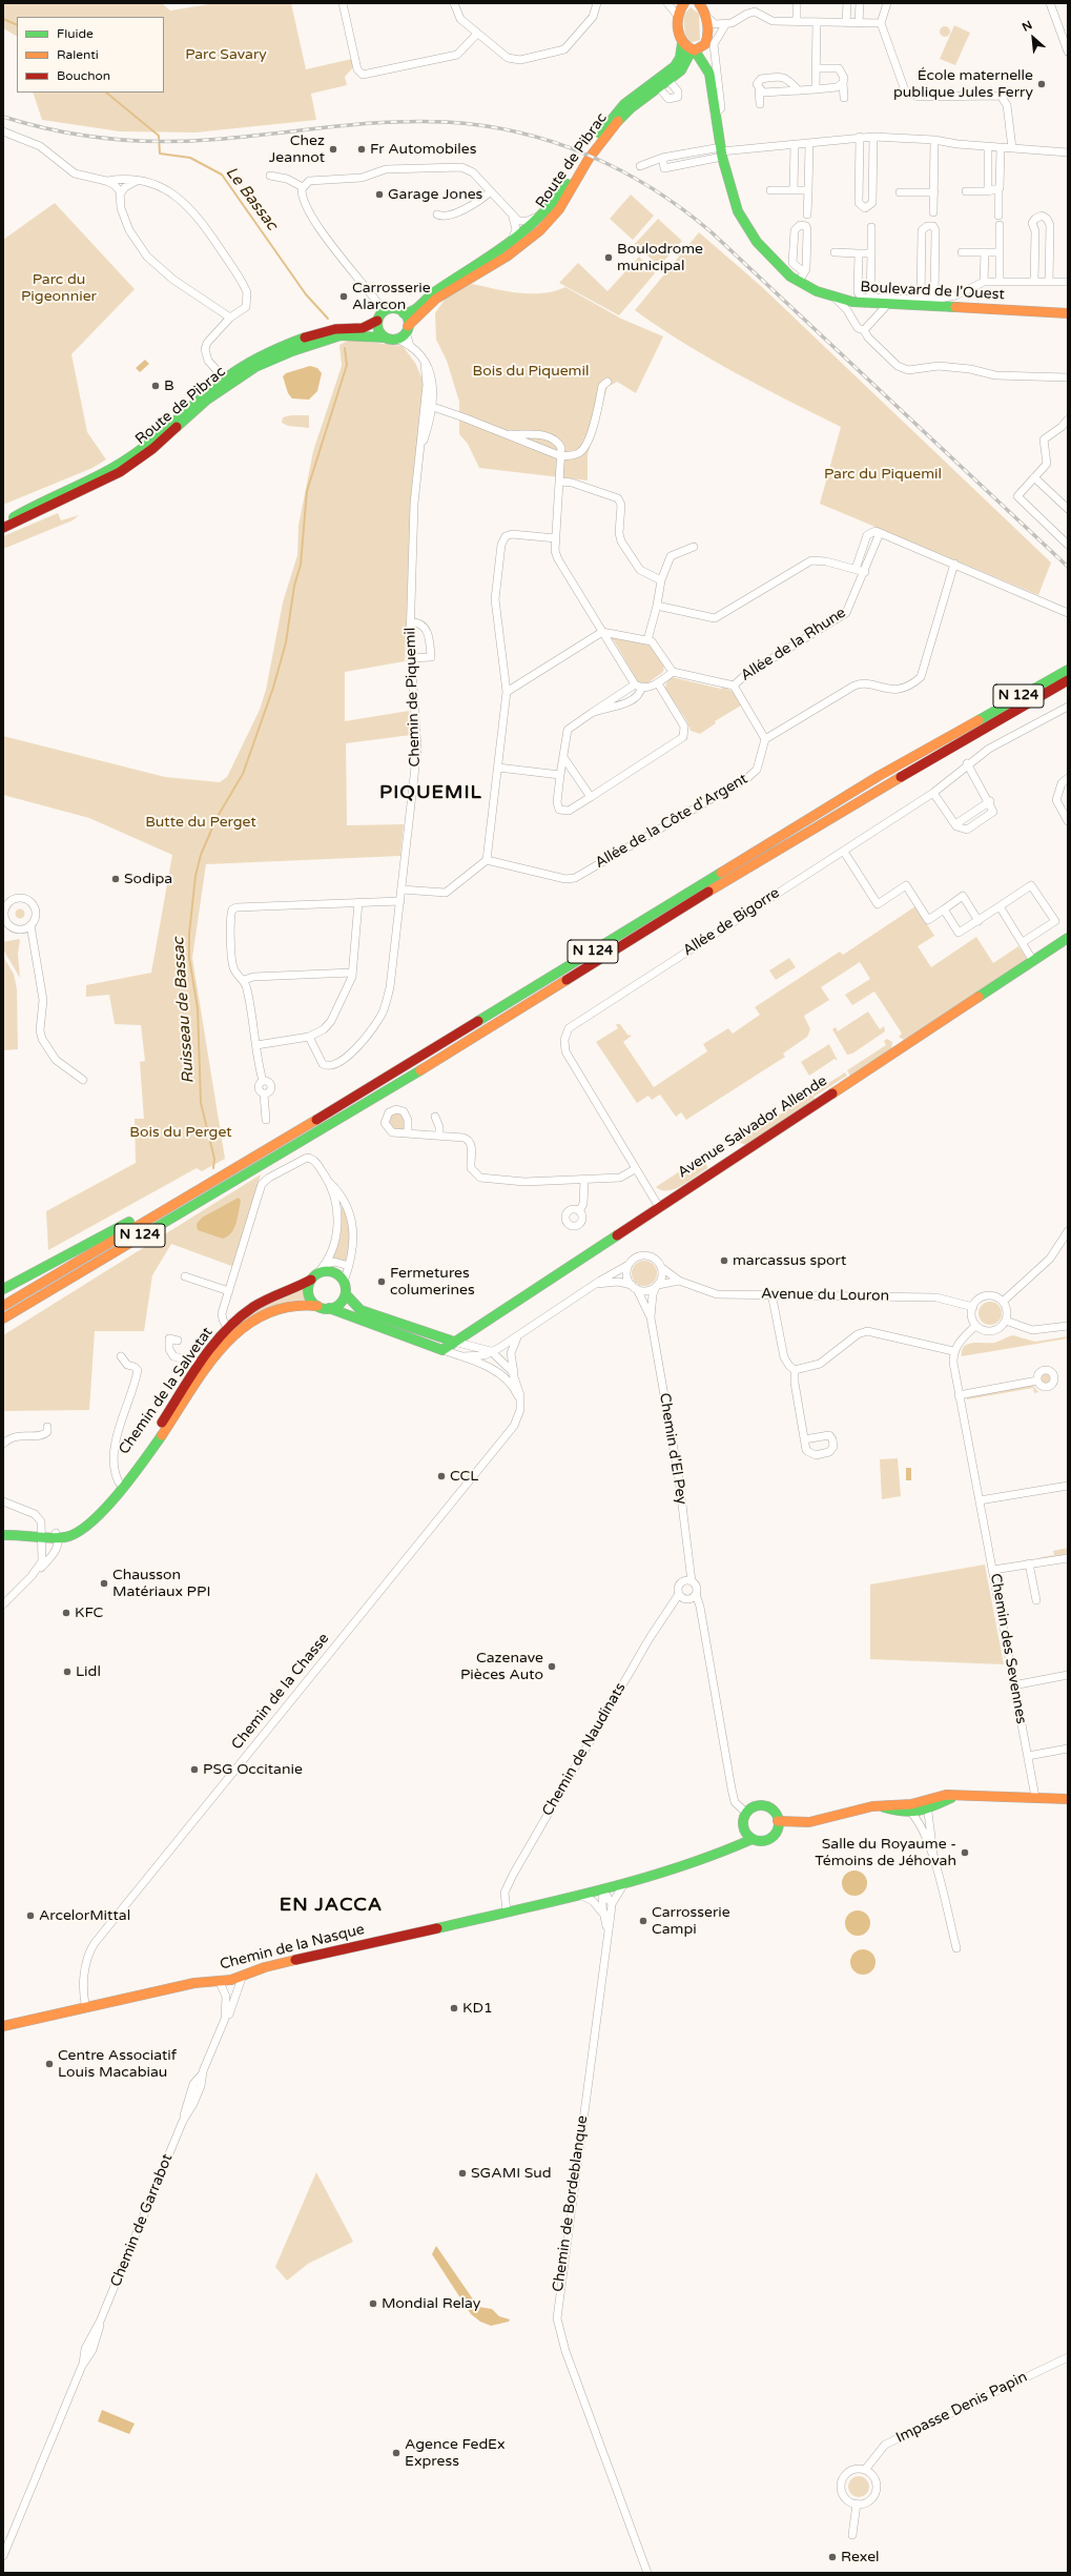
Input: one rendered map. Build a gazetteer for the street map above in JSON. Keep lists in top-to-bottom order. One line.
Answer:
{"streets":{"main road":["Route de Pibrac","Boulevard de l'Ouest","N 124","Avenue Salvador Allende","Chemin de la Salvetat","Chemin de la Nasque"],"street":["Allée de la Rhune","Chemin de Piquemil","Allée de la Côte d'Argent","Allée de Bigorre","Avenue du Louron","Chemin d'El Pey","Chemin des Sevennes","Chemin de la Chasse","Chemin de Naudinats","Chemin de Bordeblanque","Chemin de Garrabot","Impasse Denis Papin"]},"crossings":[["Route de Pibrac","Boulevard de l'Ouest"],["Route de Pibrac","Chemin de Piquemil"],["Allée de Bigorre","Avenue Salvador Allende"],["Avenue du Louron","Chemin d'El Pey"],["Chemin d'El Pey","Chemin de Naudinats"],["Chemin de la Chasse","Chemin de la Nasque"],["Chemin de Naudinats","Chemin de la Nasque"],["Chemin de la Nasque","Chemin de Garrabot"]],"districts":["PIQUEMIL","EN JACCA"],"water":["Le Bassac","Ruisseau de Bassac"],"parks":["Parc Savary","Parc du Pigeonnier","Bois du Piquemil","Parc du Piquemil","Butte du Perget","Bois du Perget"],"places":["École maternelle publique Jules Ferry","Chez Jeannot","Fr Automobiles","Garage Jones","Boulodrome municipal","Carrosserie Alarcon","B","Sodipa","marcassus sport","Fermetures columerines","CCL","Chausson Matériaux PPI","KFC","Cazenave Pièces Auto","Lidl","PSG Occitanie","Salle du Royaume - Témoins de Jéhovah","ArcelorMittal","Carrosserie Campi","KD1","Centre Associatif Louis Macabiau","SGAMI Sud","Mondial Relay","Agence FedEx Express","Rexel"],"legend":["Fluide","Ralenti","Bouchon"],"north":"top left"}
